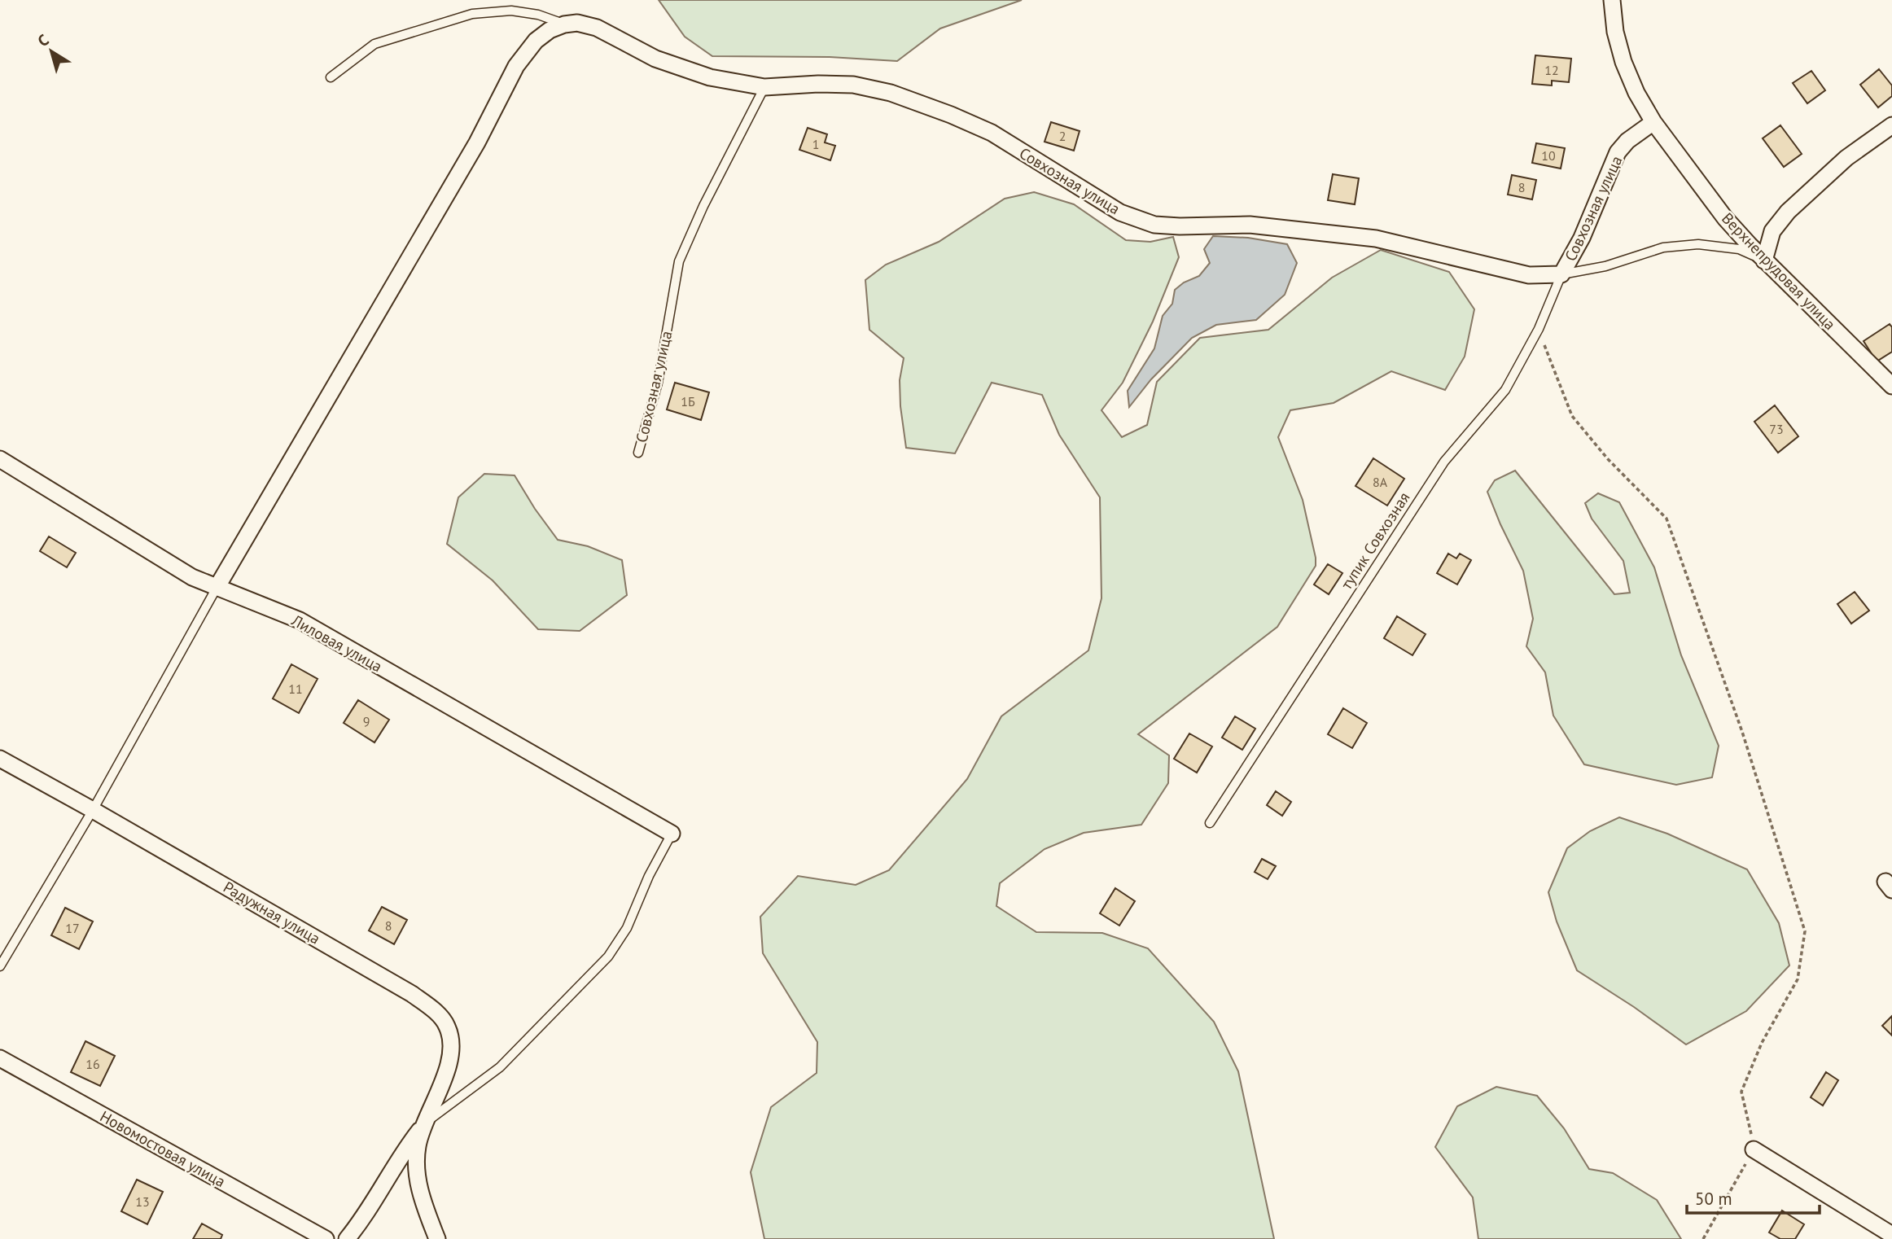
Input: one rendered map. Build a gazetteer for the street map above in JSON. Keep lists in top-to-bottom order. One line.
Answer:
{"streets":{"street":["Совхозная улица","Верхнепрудовая улица","Лиловая улица","Радужная улица","Новомостовая улица"],"lane":["тупик Совхозная"]},"crossings":[["Совхозная улица","Верхнепрудовая улица"],["Совхозная улица","тупик Совхозная"]],"house_numbers":["12","2","1","10","8","1Б","73","8А","11","9","8","17","16","13"],"scale_bar":"50 m","north":"top left"}
